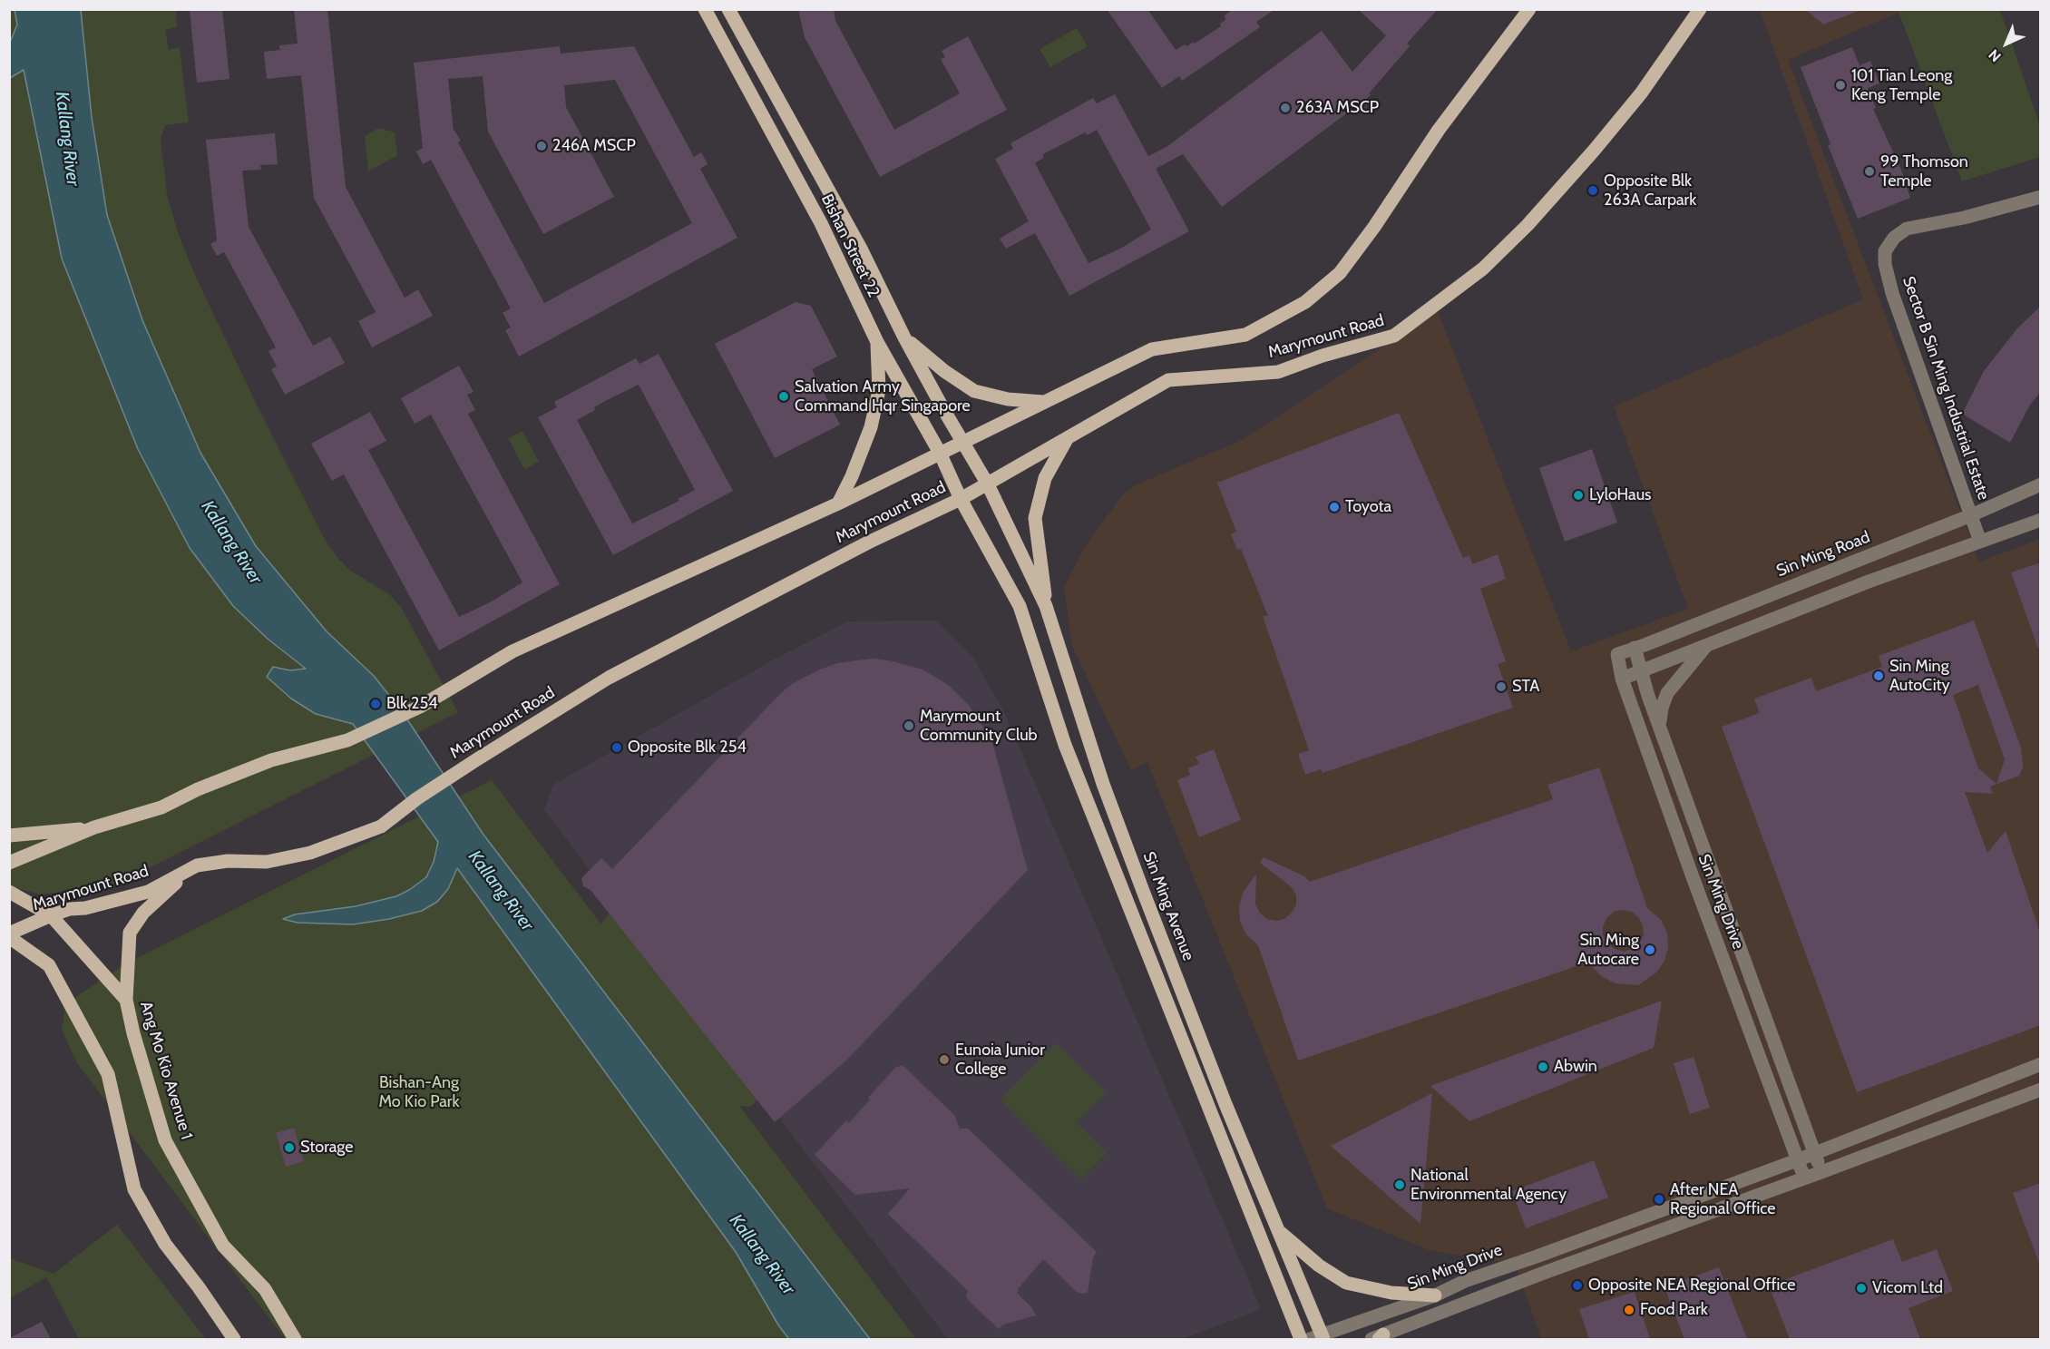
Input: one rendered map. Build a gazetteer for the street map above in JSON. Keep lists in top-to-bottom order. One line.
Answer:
{"streets":{"main road":["Bishan Street 22","Marymount Road","Sin Ming Avenue","Ang Mo Kio Avenue 1"],"street":["Sector B Sin Ming Industrial Estate","Sin Ming Road","Sin Ming Drive"]},"crossings":[["Bishan Street 22","Marymount Road"],["Bishan Street 22","Sin Ming Avenue"],["Marymount Road","Sin Ming Avenue"],["Marymount Road","Ang Mo Kio Avenue 1"],["Sector B Sin Ming Industrial Estate","Sin Ming Road"],["Sin Ming Road","Sin Ming Drive"],["Sin Ming Drive","Sin Ming Avenue"]],"water":["Kallang River"],"parks":["Bishan-Ang Mo Kio Park"],"places":["101 Tian Leong Keng Temple","263A MSCP","246A MSCP","99 Thomson Temple","Opposite Blk 263A Carpark","Salvation Army Command Hqr Singapore","LyloHaus","Toyota","Sin Ming AutoCity","STA","Blk 254","Marymount Community Club","Opposite Blk 254","Sin Ming Autocare","Eunoia Junior College","Abwin","Storage","National Environmental Agency","After NEA Regional Office","Opposite NEA Regional Office","Vicom Ltd","Food Park"],"north":"bottom left"}
